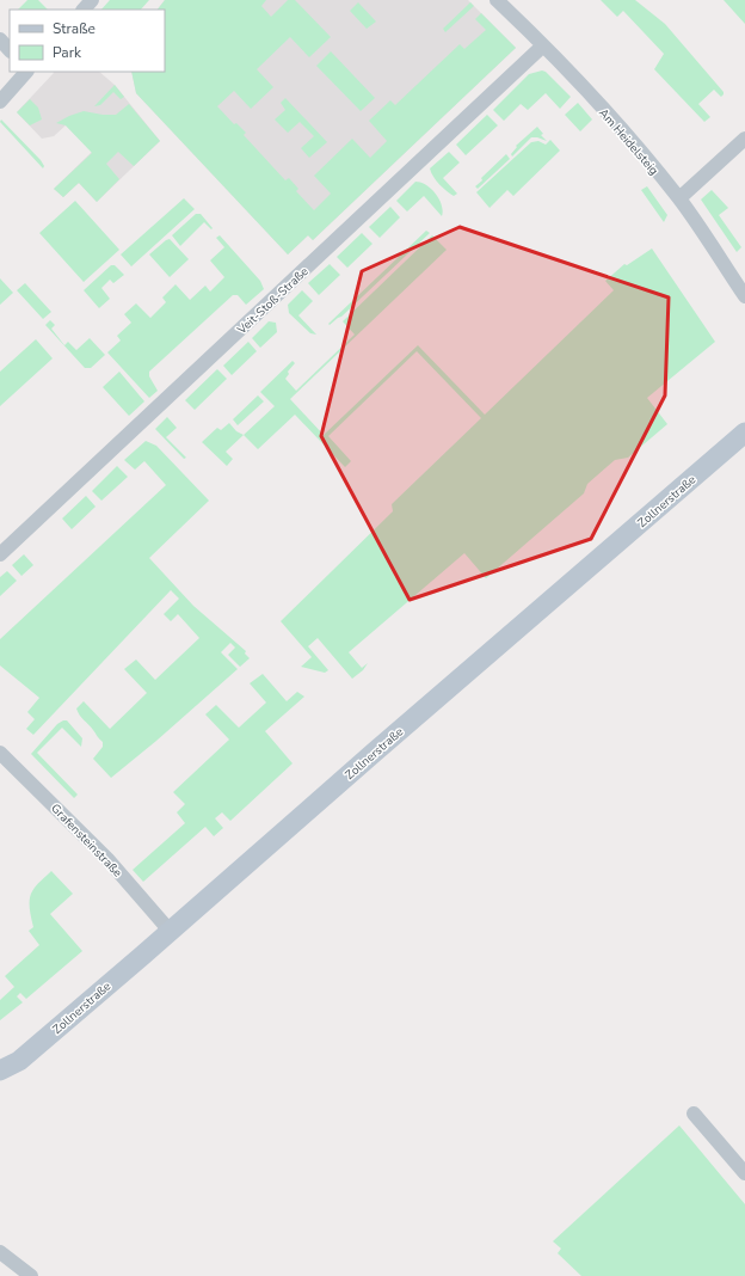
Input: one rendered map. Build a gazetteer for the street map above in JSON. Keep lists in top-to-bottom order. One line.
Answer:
{"streets":{"street":["Am Heidelsteig","Veit-Stoß-Straße","Zollnerstraße","Grafensteinstraße"]},"crossings":[["Am Heidelsteig","Veit-Stoß-Straße"],["Zollnerstraße","Grafensteinstraße"]],"legend":["Straße","Park"]}
